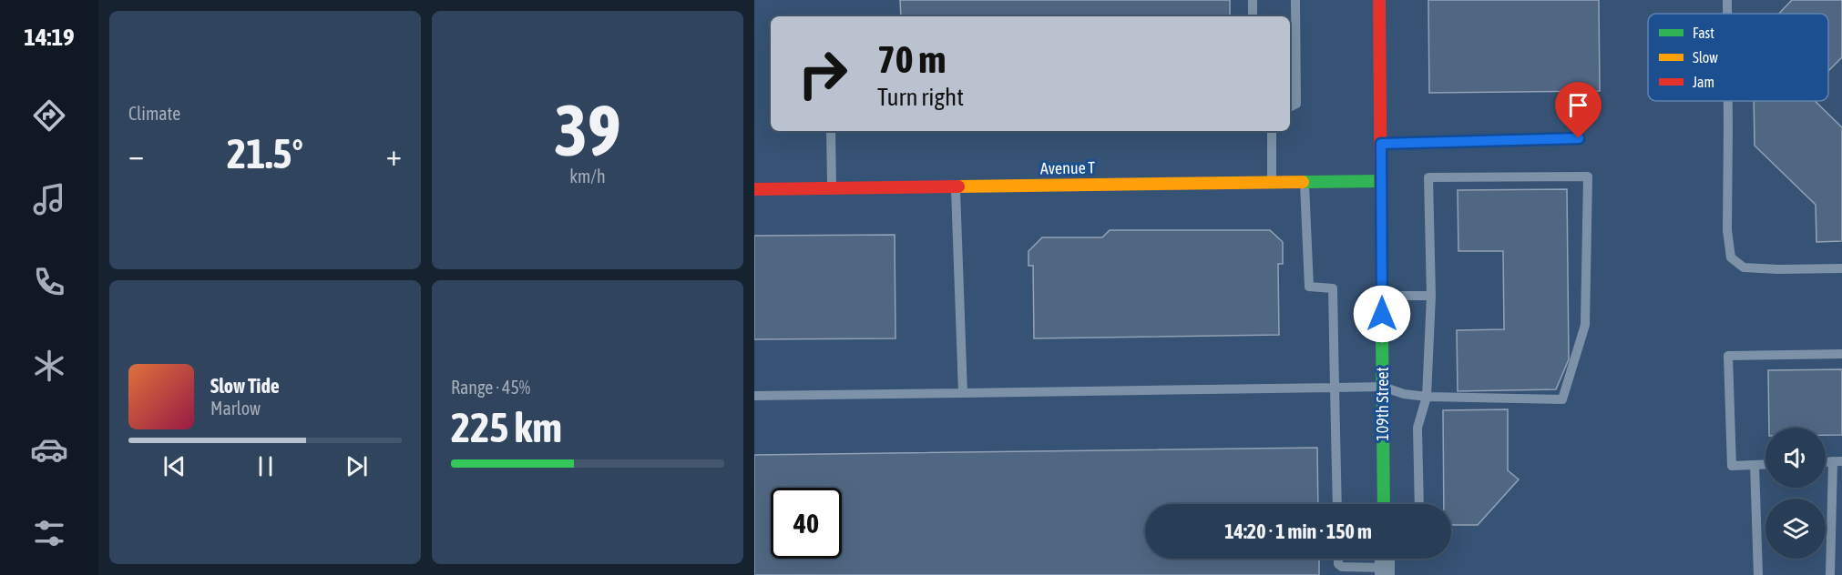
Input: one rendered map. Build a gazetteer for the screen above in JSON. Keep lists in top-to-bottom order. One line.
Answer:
{"streets":{"street":["Avenue T","109th Street"]},"crossings":[["Avenue T","109th Street"]],"legend":["Fast","Slow","Jam"],"page":{"tabs":"14:19","tile":["Climate",["39","km/h"],["Range · 45%","225 km"]],"turn":["70 m","Turn right"],"heat":["−","21.5°","+"],"song":["Slow Tide","Marlow"],"limit":"40","trip":"14:20 · 1 min · 150 m"}}
